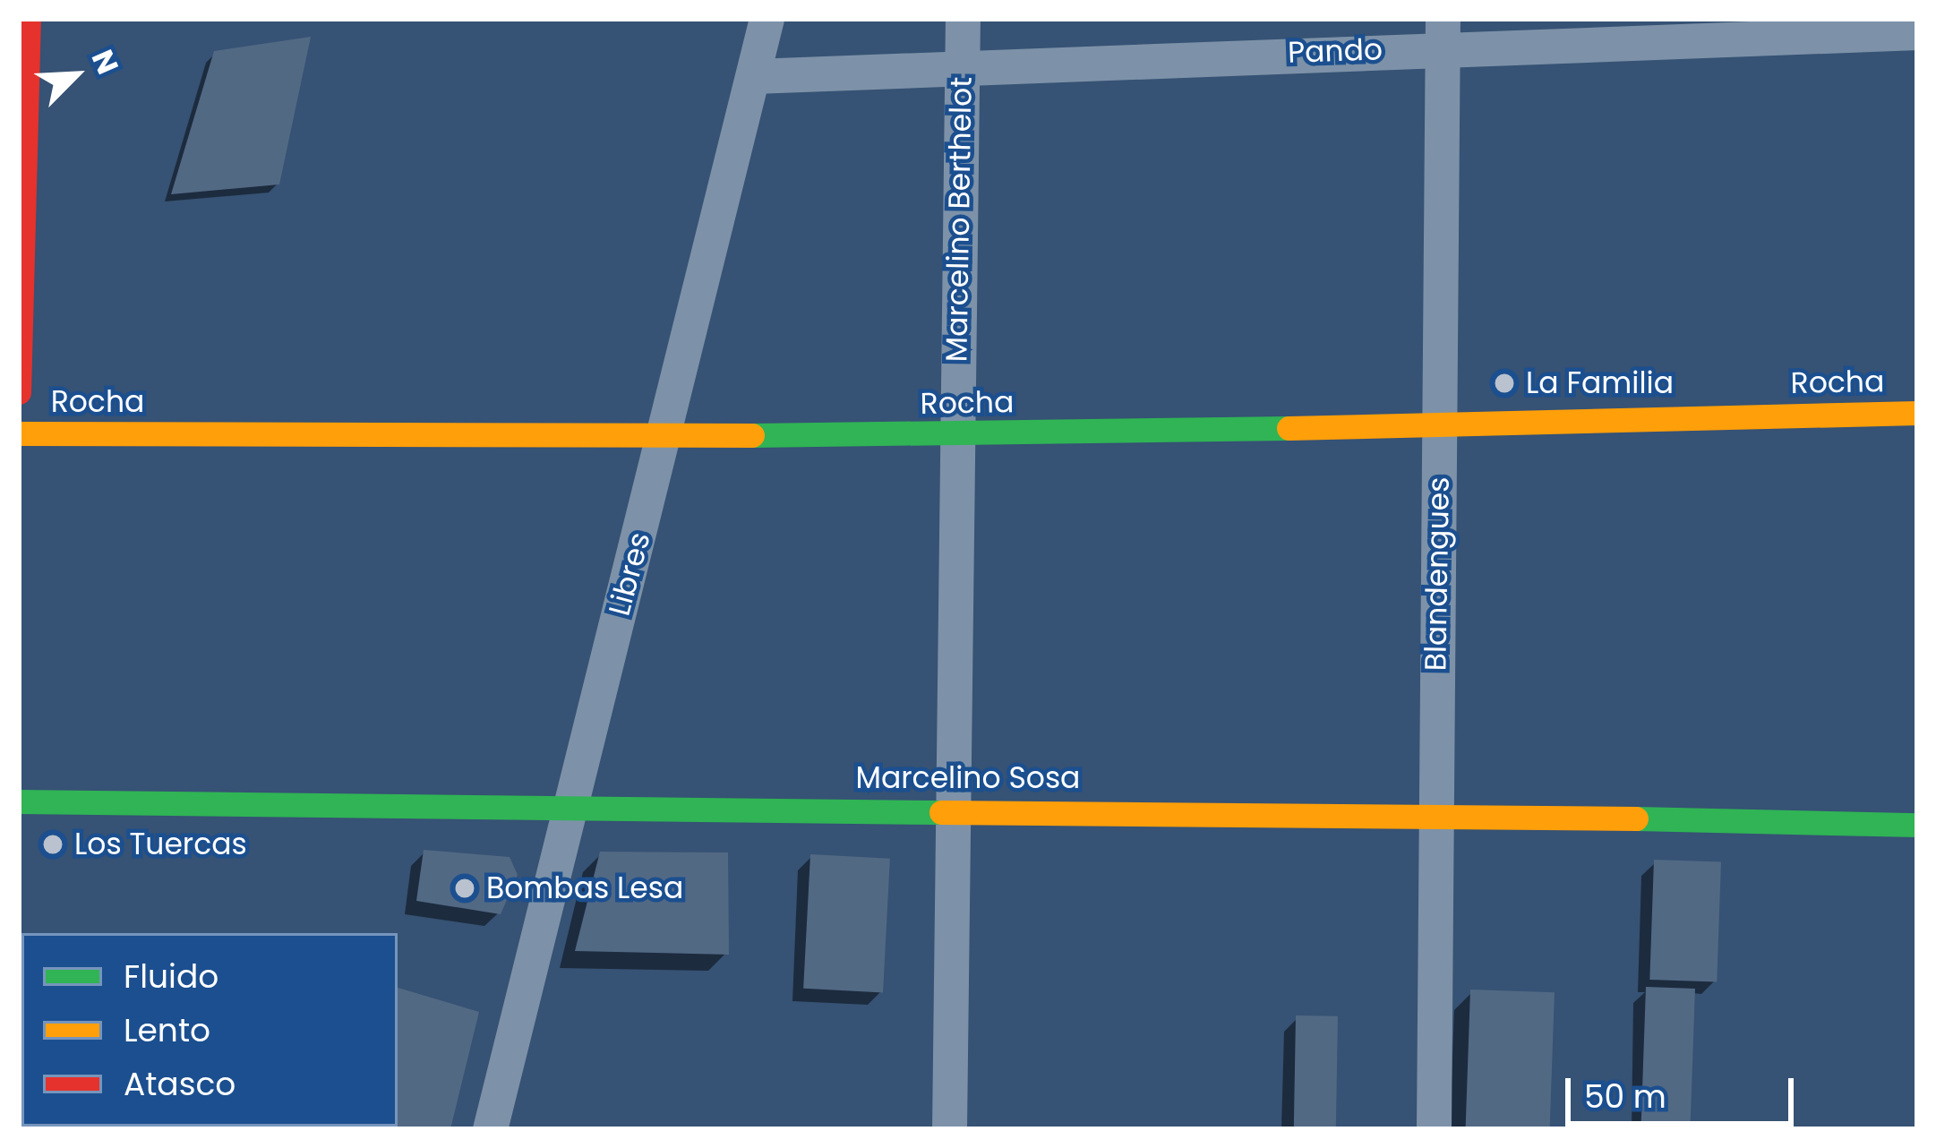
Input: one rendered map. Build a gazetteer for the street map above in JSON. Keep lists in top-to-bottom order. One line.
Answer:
{"streets":{"street":["Pando","Marcelino Berthelot","Rocha","Libres","Blandengues","Marcelino Sosa"]},"crossings":[["Pando","Marcelino Berthelot"],["Pando","Libres"],["Pando","Blandengues"],["Marcelino Berthelot","Rocha"],["Marcelino Berthelot","Marcelino Sosa"],["Rocha","Libres"],["Rocha","Blandengues"],["Libres","Marcelino Sosa"],["Blandengues","Marcelino Sosa"]],"places":["La Familia","Los Tuercas","Bombas Lesa"],"legend":["Fluido","Lento","Atasco"],"scale_bar":"50 m","north":"top right"}
